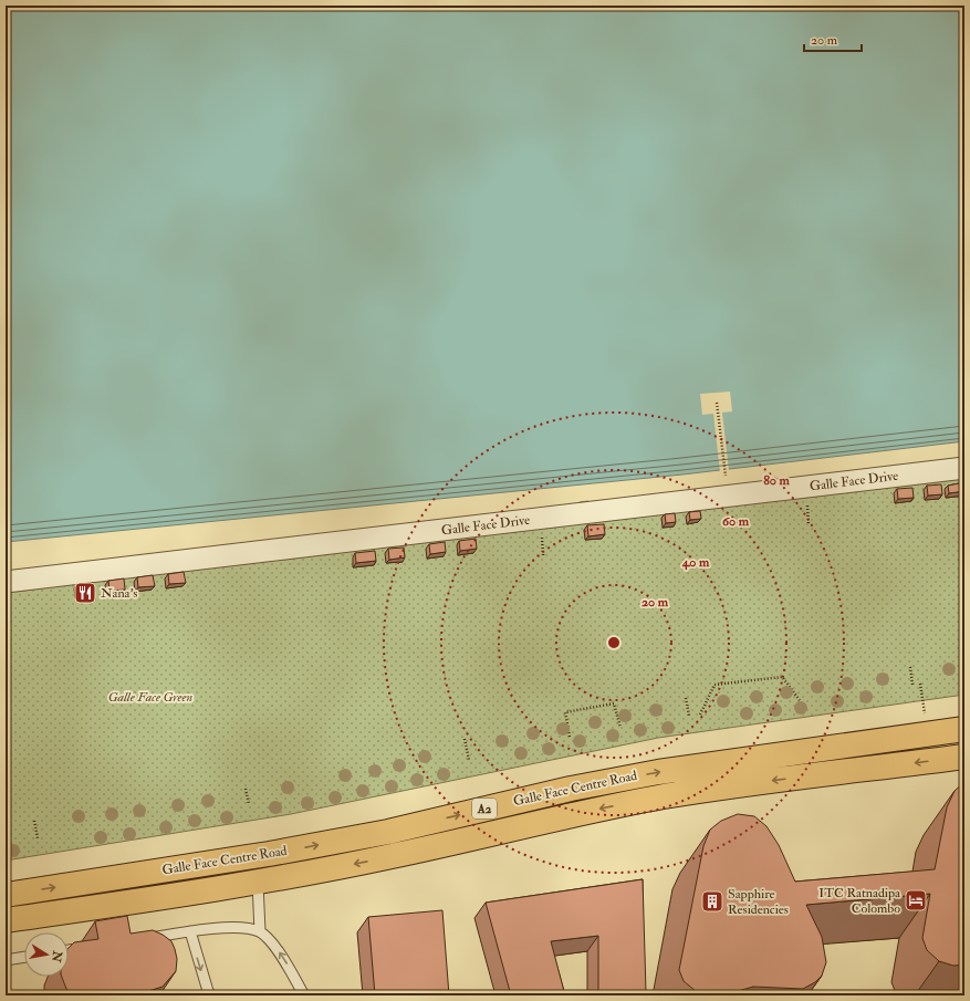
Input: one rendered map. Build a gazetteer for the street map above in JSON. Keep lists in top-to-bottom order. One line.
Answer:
{"streets":{"highway":["Galle Face Centre Road","A2"],"street":["Galle Face Drive"]},"parks":["Galle Face Green"],"places":{"restaurant":["Nana's"],"hotel":["ITC Ratnadipa Colombo"],"building":["Sapphire Residencies"]},"scale_bar":"20 m","north":"right","rings":["80 m","60 m","40 m","20 m"]}
